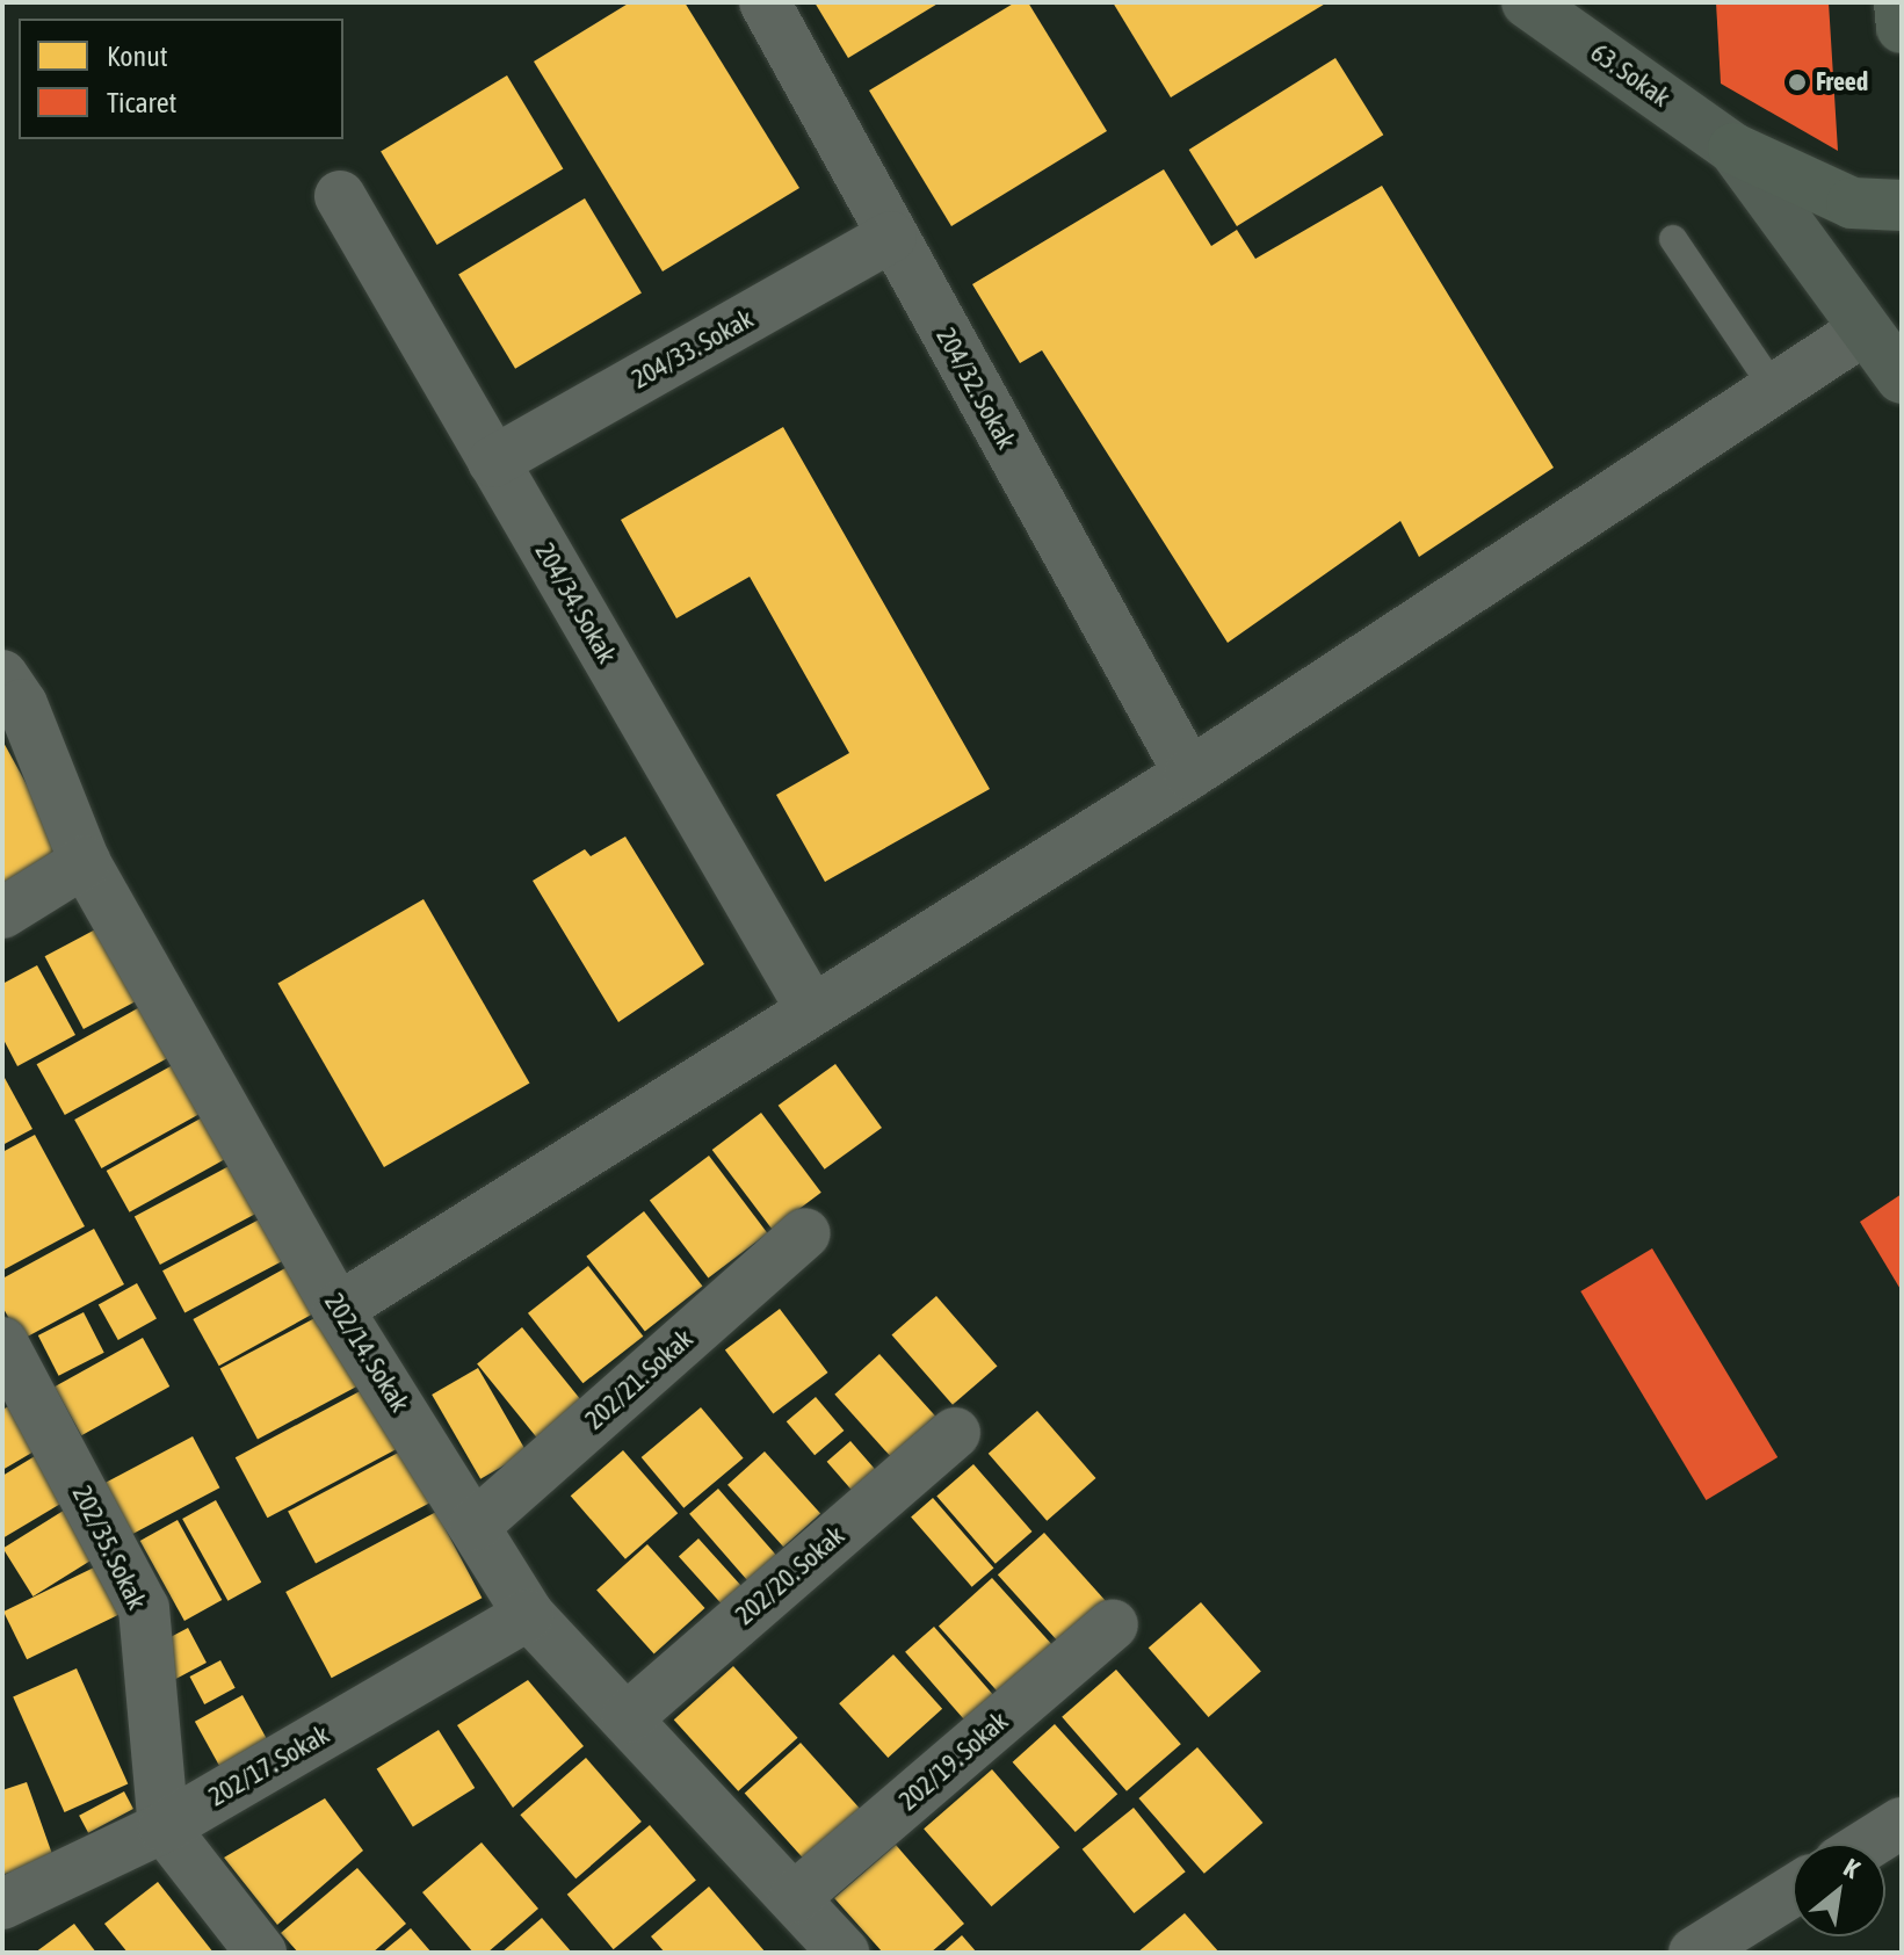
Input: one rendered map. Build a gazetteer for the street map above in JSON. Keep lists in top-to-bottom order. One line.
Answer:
{"streets":{"main road":["63. Sokak"],"street":["204/33. Sokak","204/32. Sokak","204/34. Sokak","202/14. Sokak","202/21. Sokak","202/35. Sokak","202/20. Sokak","202/19. Sokak","202/17. Sokak"]},"crossings":[["204/33. Sokak","204/32. Sokak"],["204/33. Sokak","204/34. Sokak"],["202/14. Sokak","202/21. Sokak"],["202/14. Sokak","202/20. Sokak"],["202/14. Sokak","202/19. Sokak"],["202/14. Sokak","202/17. Sokak"],["202/35. Sokak","202/17. Sokak"]],"places":["Freed"],"legend":["Konut","Ticaret"],"north":"top right"}
